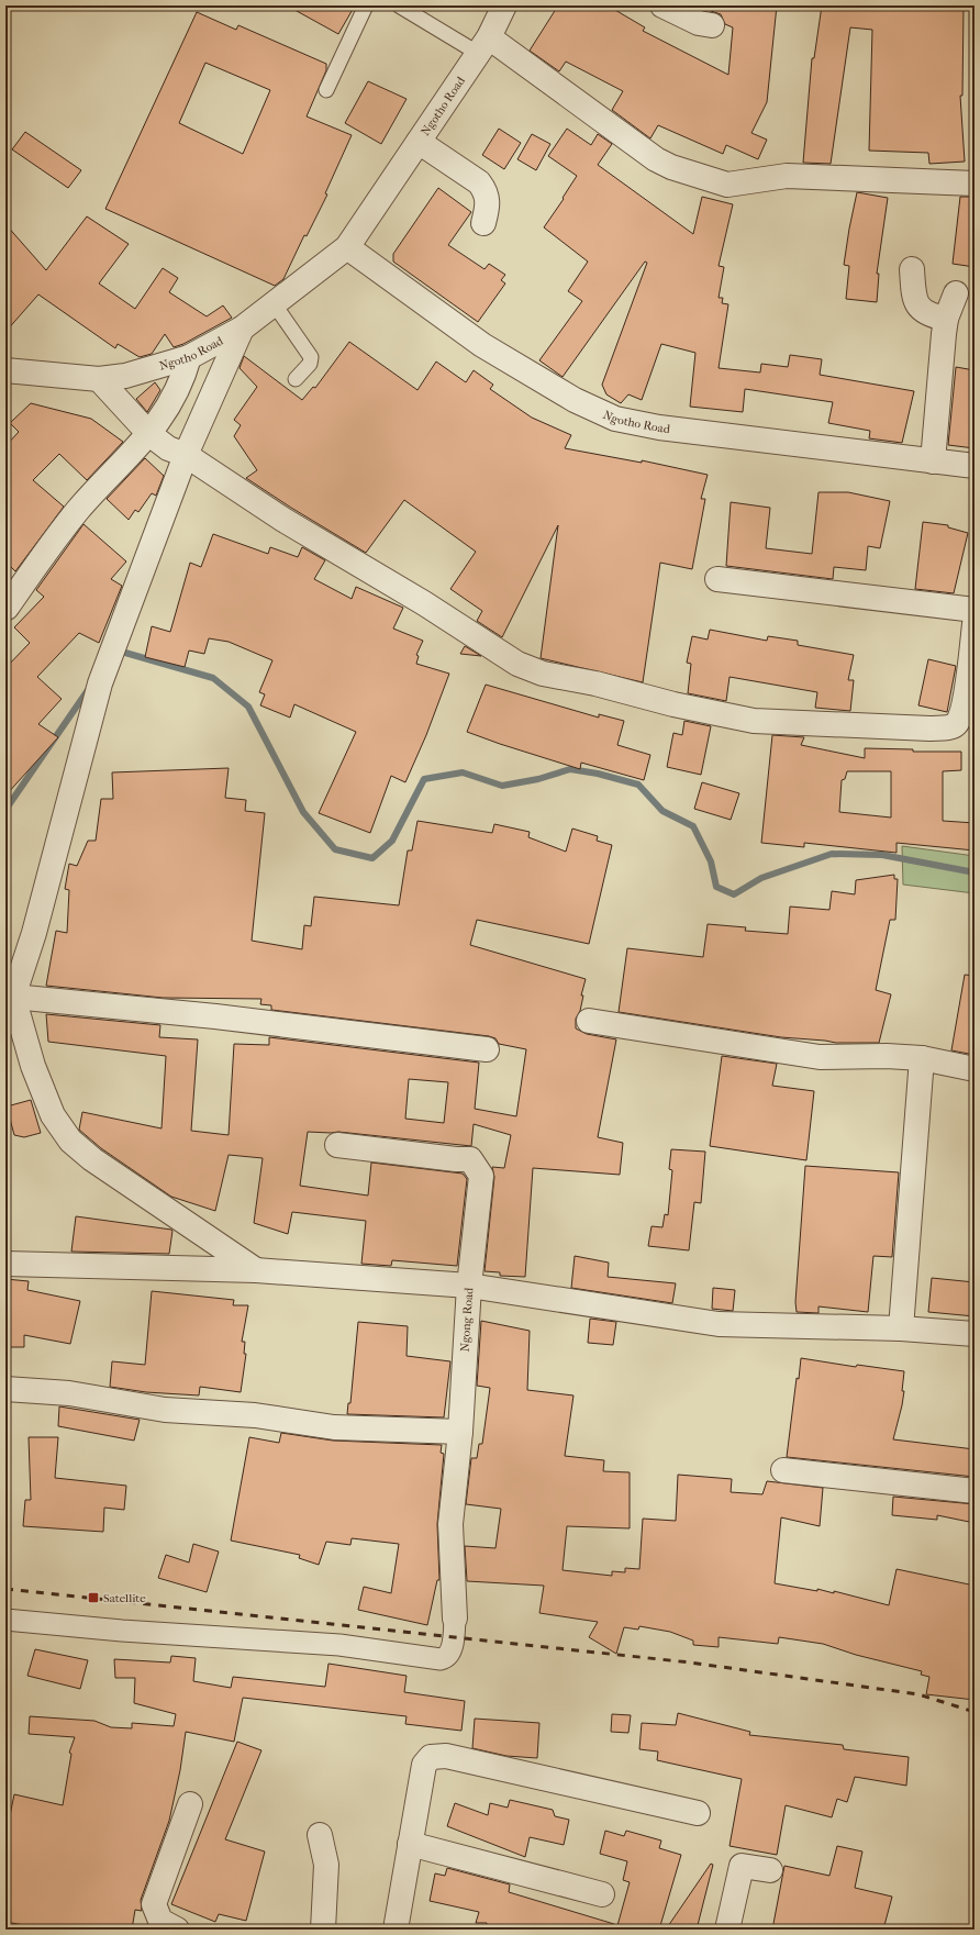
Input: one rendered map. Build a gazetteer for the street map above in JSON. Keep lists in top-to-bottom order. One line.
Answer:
{"streets":{"street":["Ngotho Road","Ngong Road"]},"places":{"transit":["Satellite"]}}
